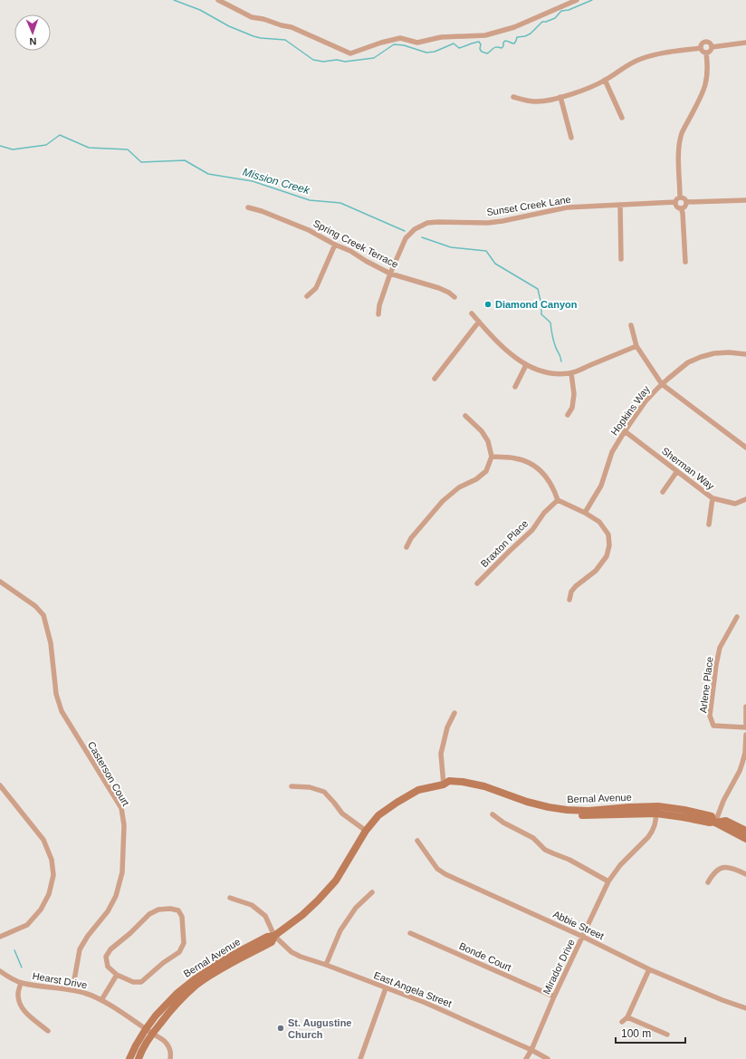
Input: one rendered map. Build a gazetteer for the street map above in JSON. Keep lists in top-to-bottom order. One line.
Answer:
{"streets":{"main road":["Bernal Avenue"],"street":["Sunset Creek Lane","Spring Creek Terrace","Hopkins Way","Sherman Way","Braxton Place","Arlene Place","Casterson Court","Abbie Street","Bonde Court","Mirador Drive","Hearst Drive","East Angela Street"]},"crossings":[["Sunset Creek Lane","Spring Creek Terrace"],["Hopkins Way","Sherman Way"],["Casterson Court","Hearst Drive"],["Bernal Avenue","Mirador Drive"],["Bernal Avenue","Hearst Drive"],["Bernal Avenue","East Angela Street"],["Abbie Street","Mirador Drive"],["Bonde Court","Mirador Drive"],["Mirador Drive","East Angela Street"]],"water":["Mission Creek"],"places":["Diamond Canyon","St. Augustine Church"],"scale_bar":"100 m","north":"bottom"}
